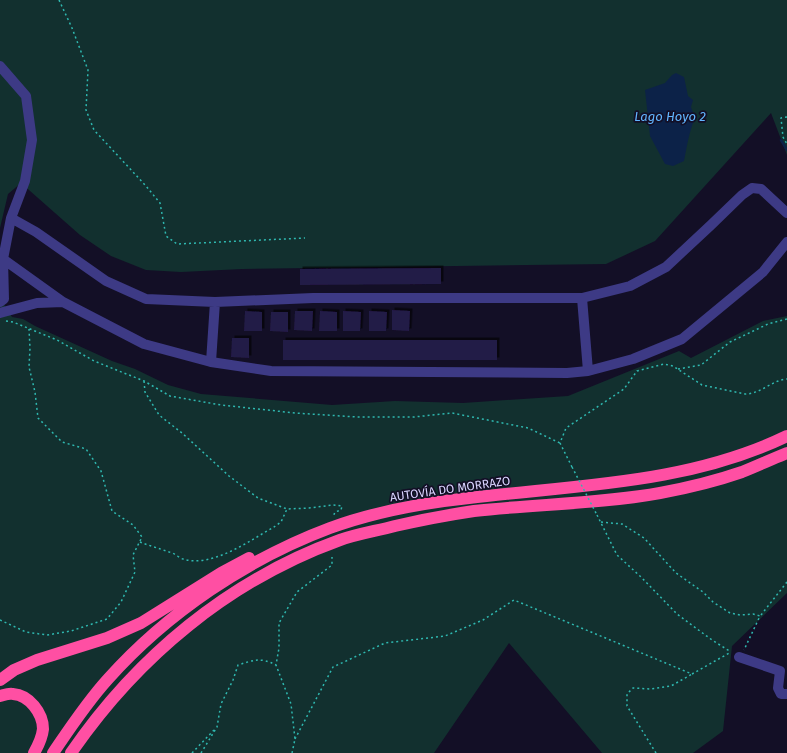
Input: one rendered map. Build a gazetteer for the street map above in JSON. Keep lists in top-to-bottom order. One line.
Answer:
{"streets":{"highway":["AUTOVÍA DO MORRAZO"]},"water":["Lago Hoyo 2"]}
